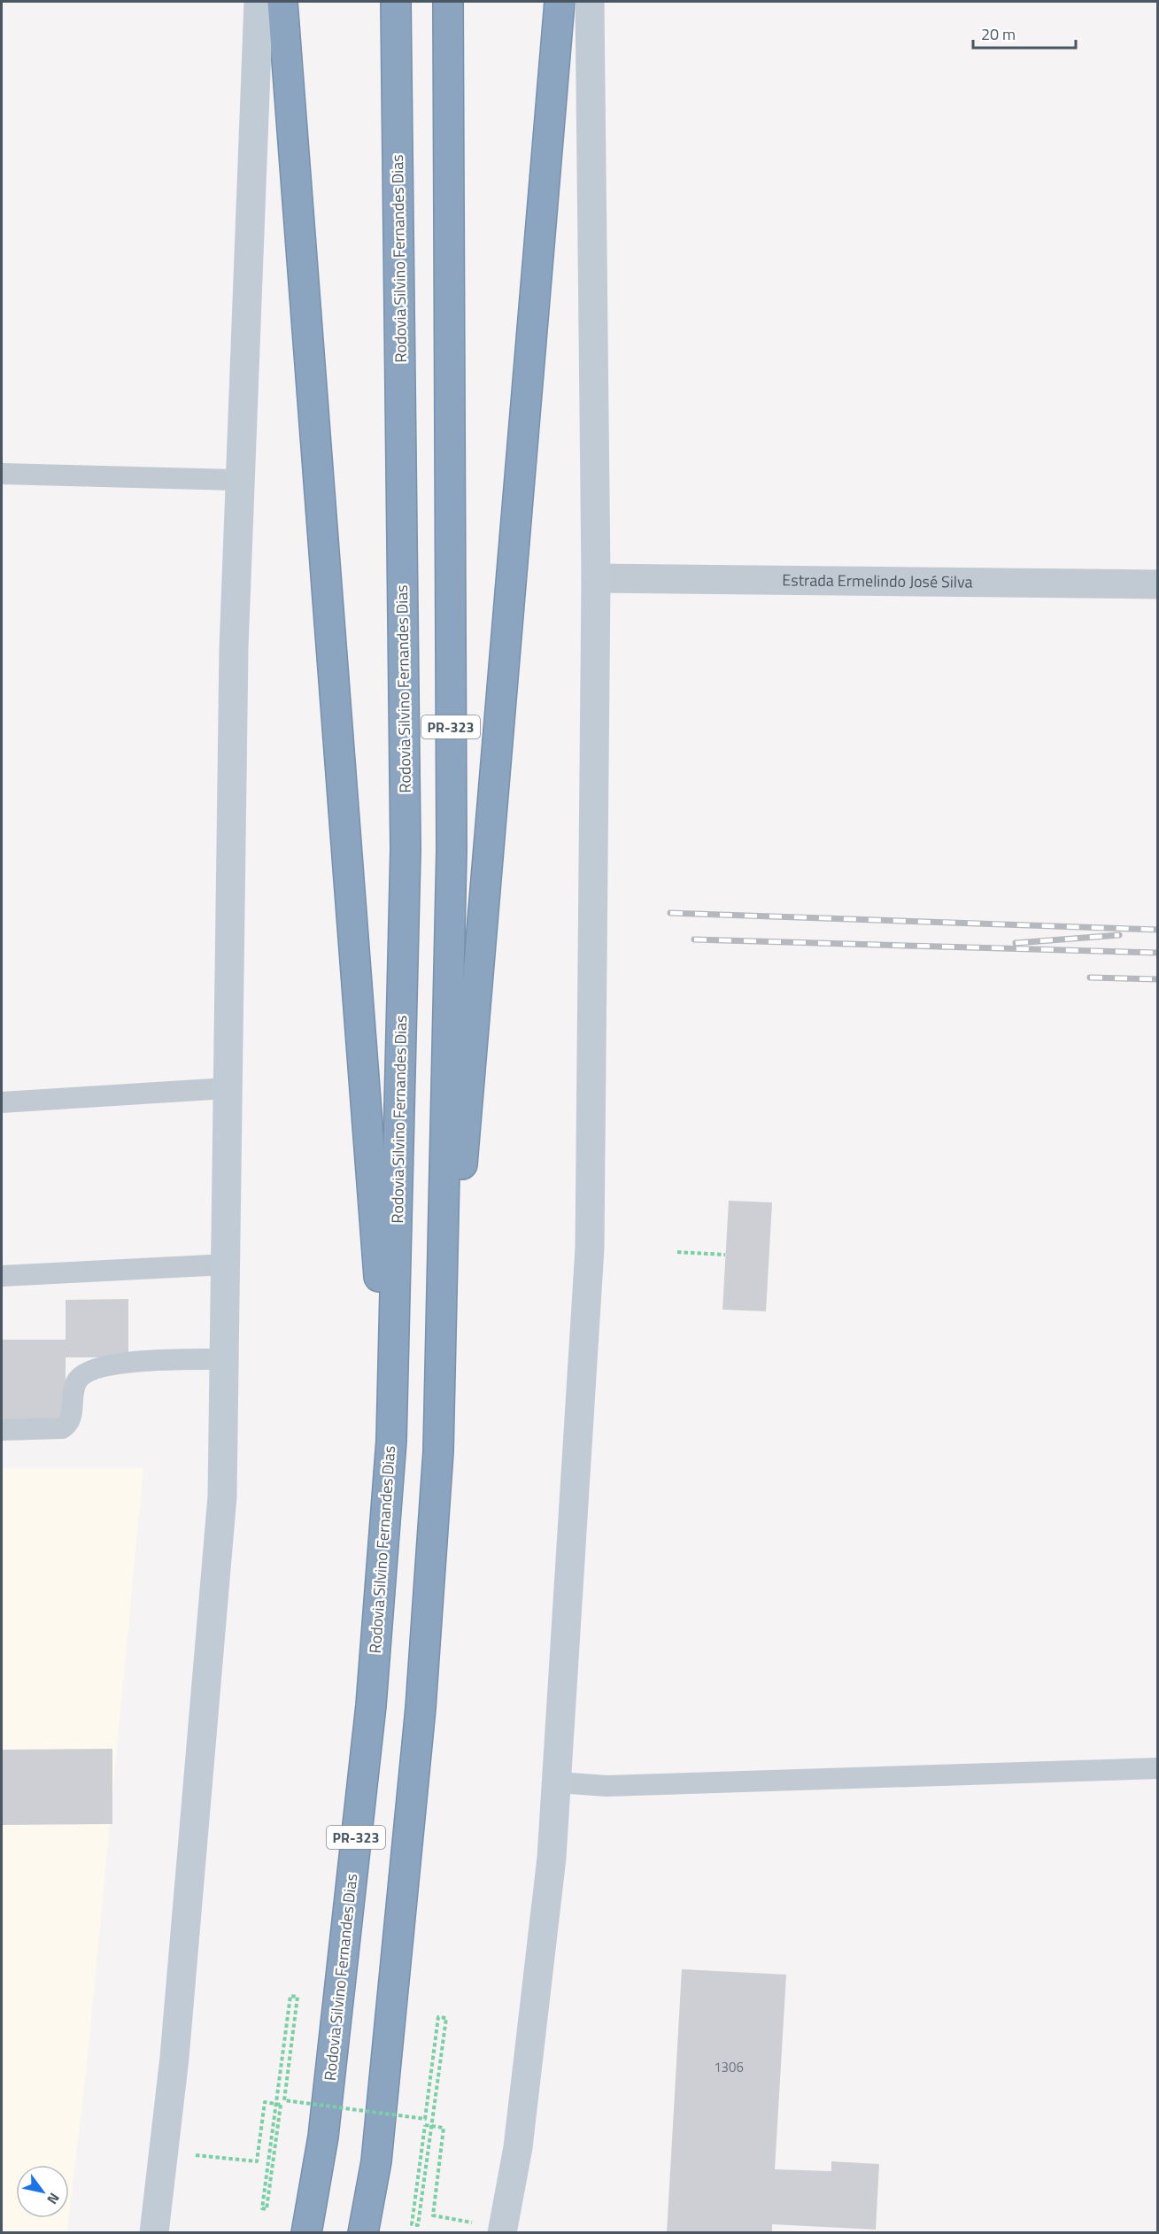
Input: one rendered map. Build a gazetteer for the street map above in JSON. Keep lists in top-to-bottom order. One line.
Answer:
{"streets":{"highway":["Rodovia Silvino Fernandes Dias","PR-323"],"street":["Estrada Ermelindo José Silva"]},"house_numbers":["1306"],"scale_bar":"20 m","north":"bottom right"}
